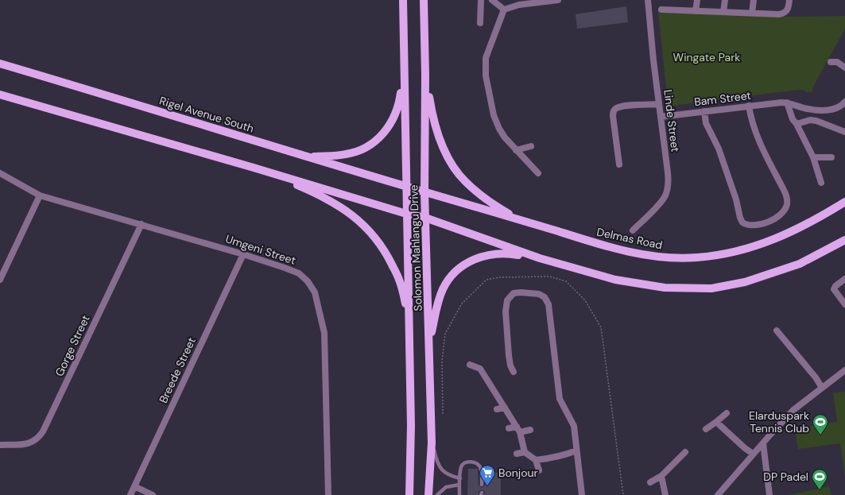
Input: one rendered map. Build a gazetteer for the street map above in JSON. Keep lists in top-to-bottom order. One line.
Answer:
{"streets":{"main road":["Rigel Avenue South","Delmas Road","Solomon Mahlangu Drive"],"street":["Bam Street","Linde Street","Umgeni Street","Gorge Street","Breede Street"]},"crossings":[["Bam Street","Linde Street"],["Rigel Avenue South","Delmas Road"],["Rigel Avenue South","Solomon Mahlangu Drive"],["Delmas Road","Solomon Mahlangu Drive"],["Umgeni Street","Gorge Street"],["Umgeni Street","Breede Street"]],"parks":["Wingate Park"],"places":{"sports":["Elarduspark Tennis Club","DP Padel"],"supermarket":["Bonjour"]}}
